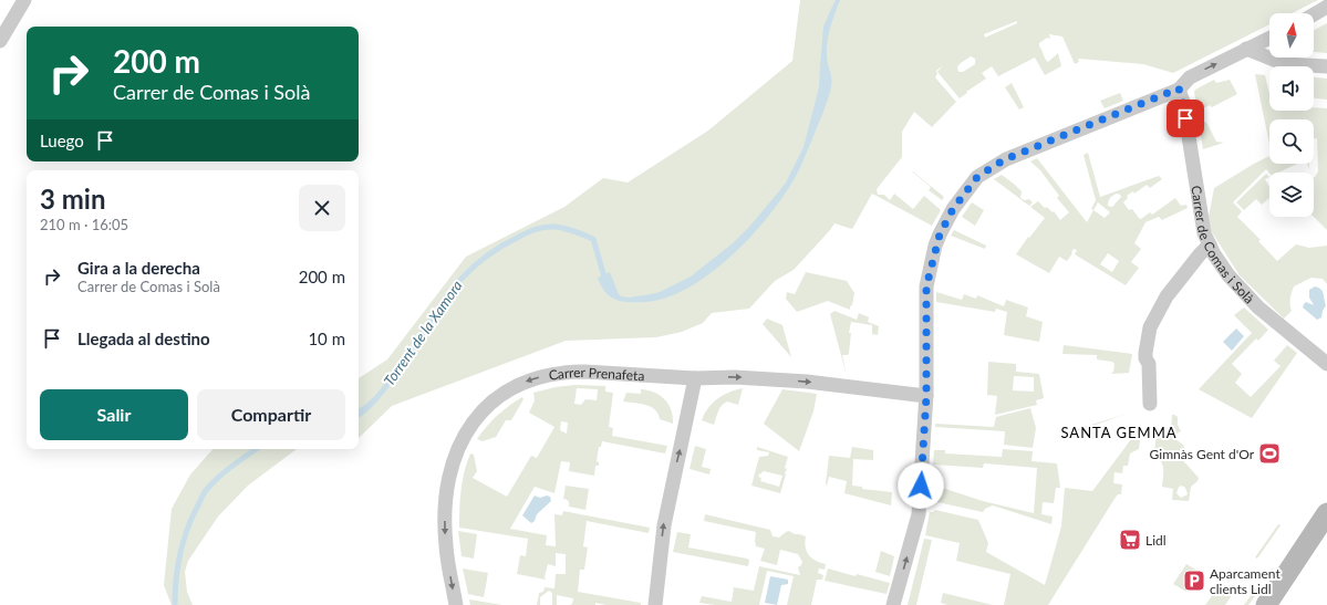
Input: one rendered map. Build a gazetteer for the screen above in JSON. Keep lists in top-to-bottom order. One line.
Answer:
{"streets":{"street":["Carrer de Comas i Solà","Carrer Prenafeta"]},"districts":["SANTA GEMMA"],"water":["Torrent de la Xamora"],"places":{"sports":["Gimnàs Gent d'Or"],"supermarket":["Lidl"],"parking":["Aparcament clients Lidl"]},"north":"top","page":{"turn":["200 m","Carrer de Comas i Solà"],"then":"Luego","heading":["3 min","210 m · 16:05"],"list":[{"name":"Gira a la derecha","note":"Carrer de Comas i Solà","value":"200 m"},{"name":"Llegada al destino","value":"10 m"}],"buttons":["Salir","Compartir"]}}
